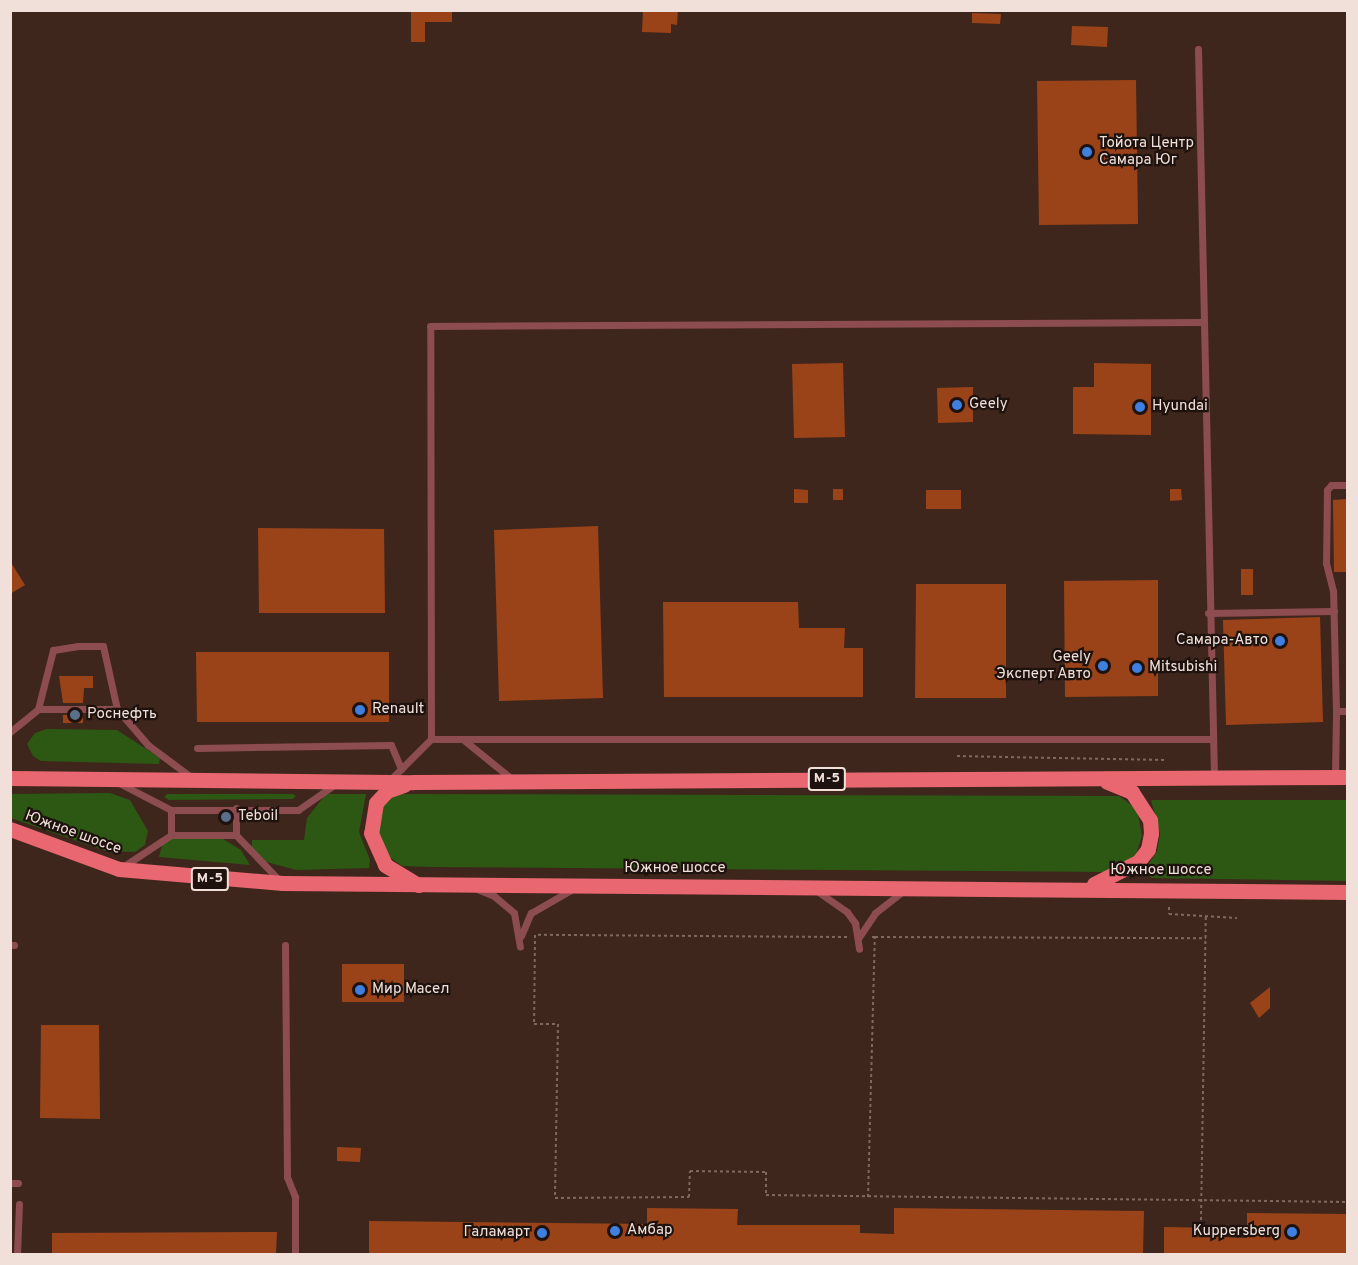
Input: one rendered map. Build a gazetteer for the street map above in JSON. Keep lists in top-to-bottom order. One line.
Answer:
{"streets":{"main road":["М-5","Южное шоссе"]},"places":["Тойота Центр Самара Юг","Geely","Hyundai","Самара-Авто","Geely Эксперт Авто","Mitsubishi","Renault","Роснефть","Teboil","Мир Масел","Амбар","Kuppersberg","Галамарт"]}
